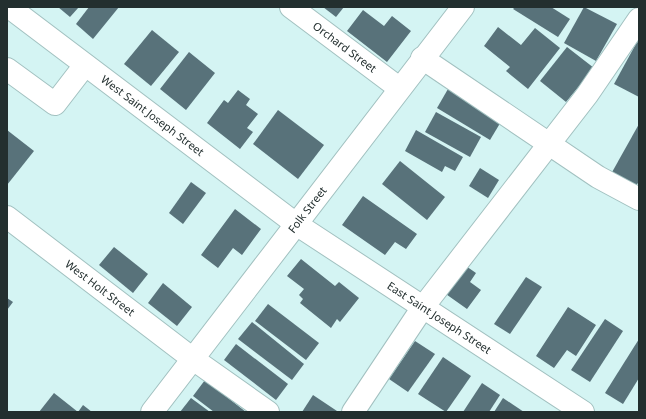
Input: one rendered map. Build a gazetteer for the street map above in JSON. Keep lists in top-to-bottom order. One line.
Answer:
{"streets":{"street":["Orchard Street","West Saint Joseph Street","Folk Street","West Holt Street","East Saint Joseph Street"]},"crossings":[["Orchard Street","Folk Street"],["West Saint Joseph Street","Folk Street"],["West Saint Joseph Street","East Saint Joseph Street"],["Folk Street","West Holt Street"],["Folk Street","East Saint Joseph Street"]]}
